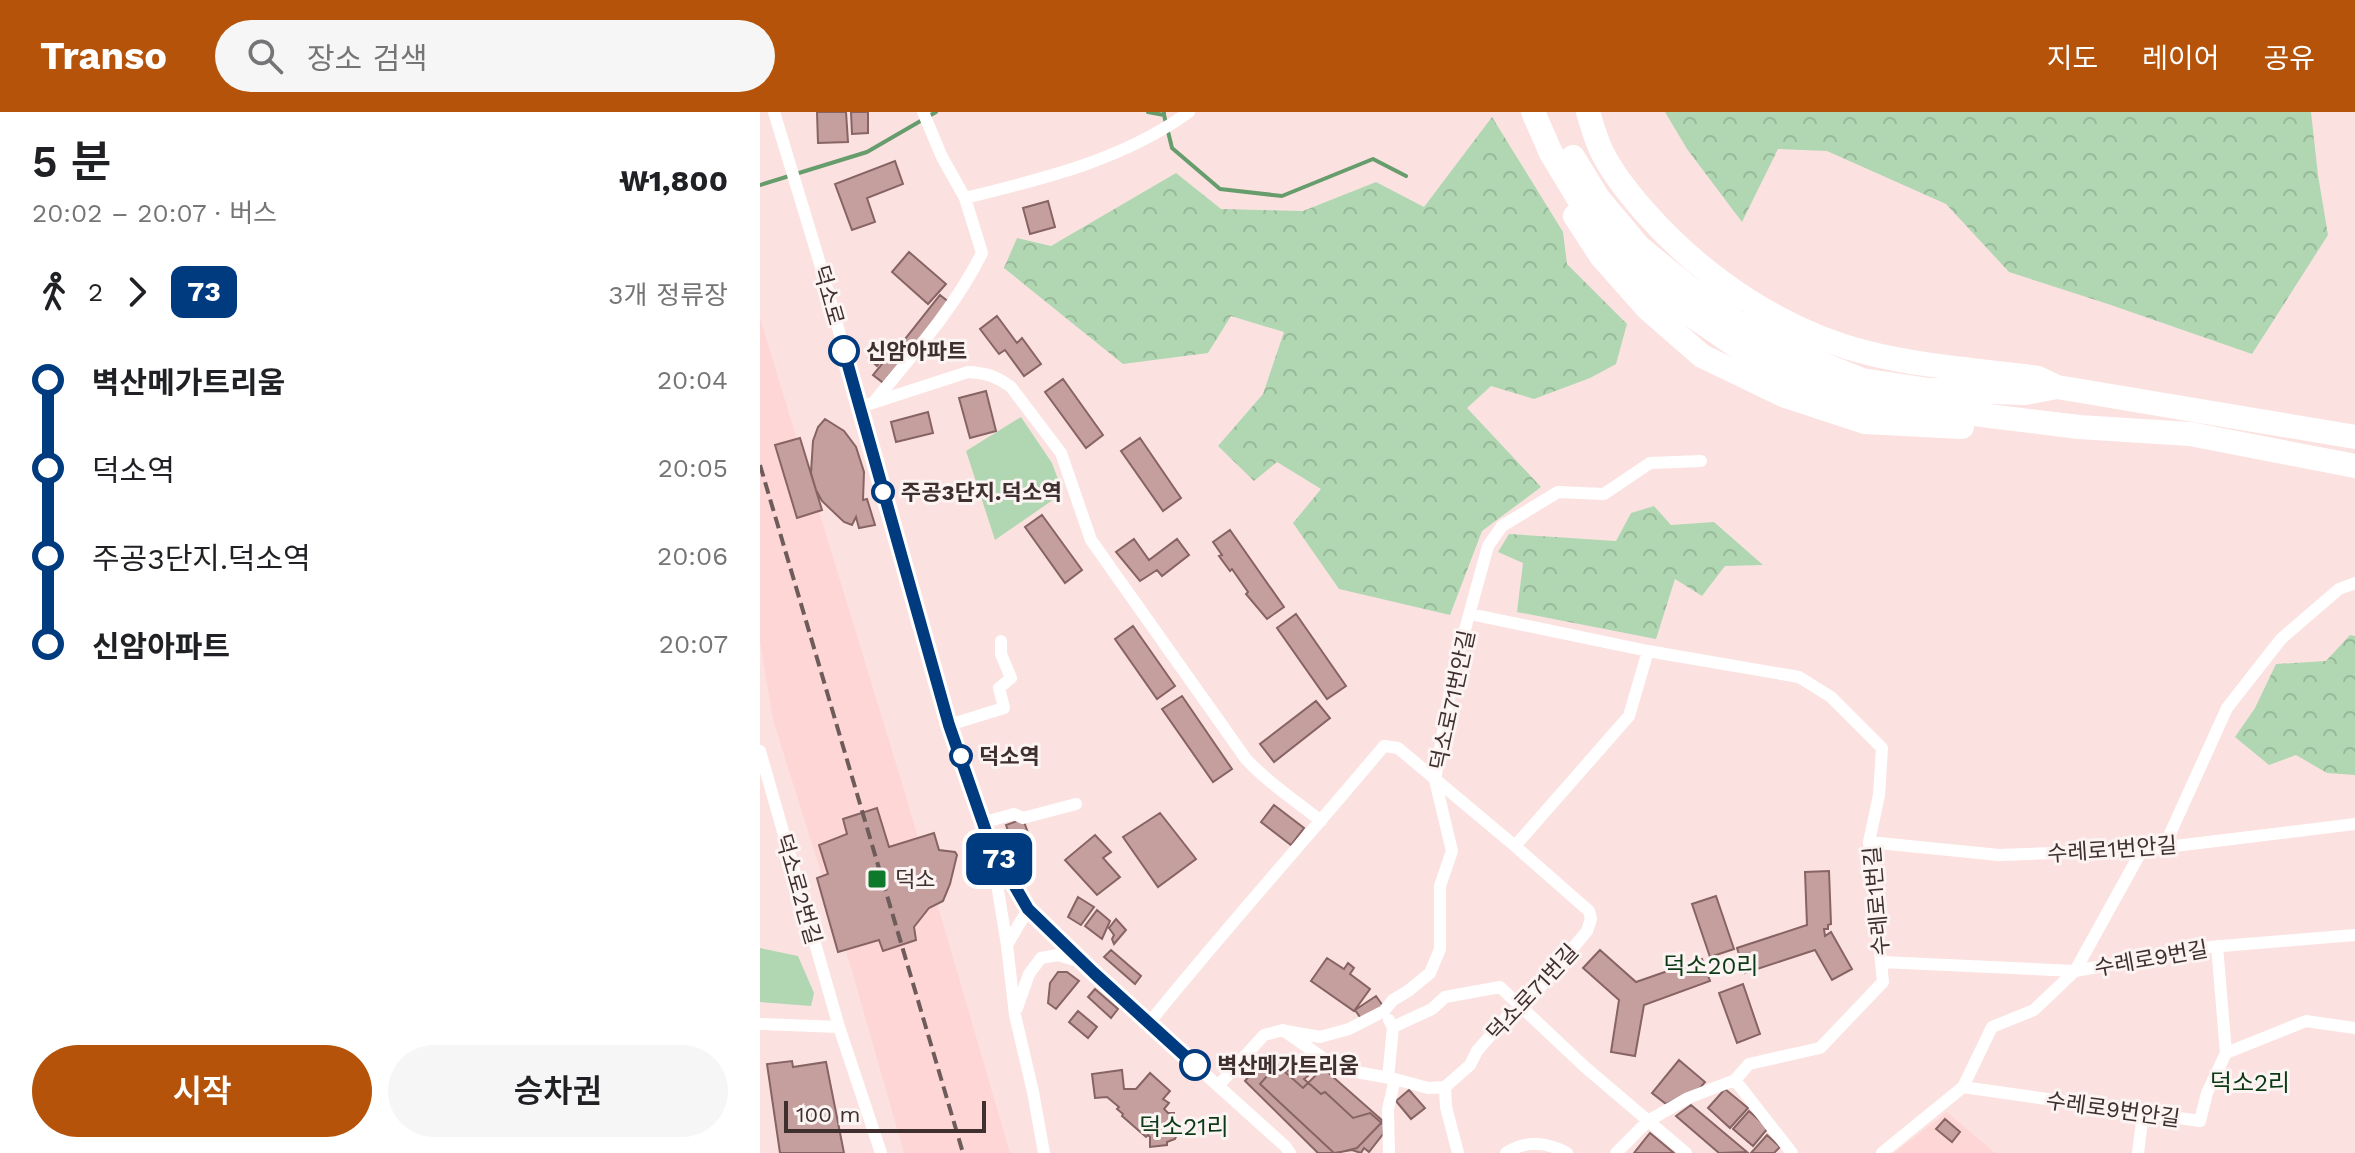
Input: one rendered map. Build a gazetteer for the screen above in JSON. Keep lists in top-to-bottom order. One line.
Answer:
{"streets":{"street":["덕소로","덕소로71번안길","수레로1번안길","덕소로2번길","수레로1번길","수레로9번길","덕소로71번길","수레로9번안길"]},"crossings":[["덕소로71번안길","수레로1번길"],["수레로1번안길","수레로1번길"],["수레로9번길","수레로9번안길"]],"districts":["덕소20리","덕소2리","덕소21리"],"places":{"other":["신암아파트","주공3단지.덕소역","덕소역","벽산메가트리움"],"transit":["덕소"]},"lines":["bus line 73"],"scale_bar":"100 m","page":{"header":"Transo","search":"장소 검색","nav":["지도","레이어","공유"],"heading":["5 분","20:02 – 20:07 · 버스","₩1,800"],"on_map":"73","legs":["2","73","3개 정류장"],"list":[{"name":"벽산메가트리움","value":"20:04"},{"name":"덕소역","value":"20:05"},{"name":"주공3단지.덕소역","value":"20:06"},{"name":"신암아파트","value":"20:07"}],"buttons":["시작","승차권"],"scale":"100 m"}}
